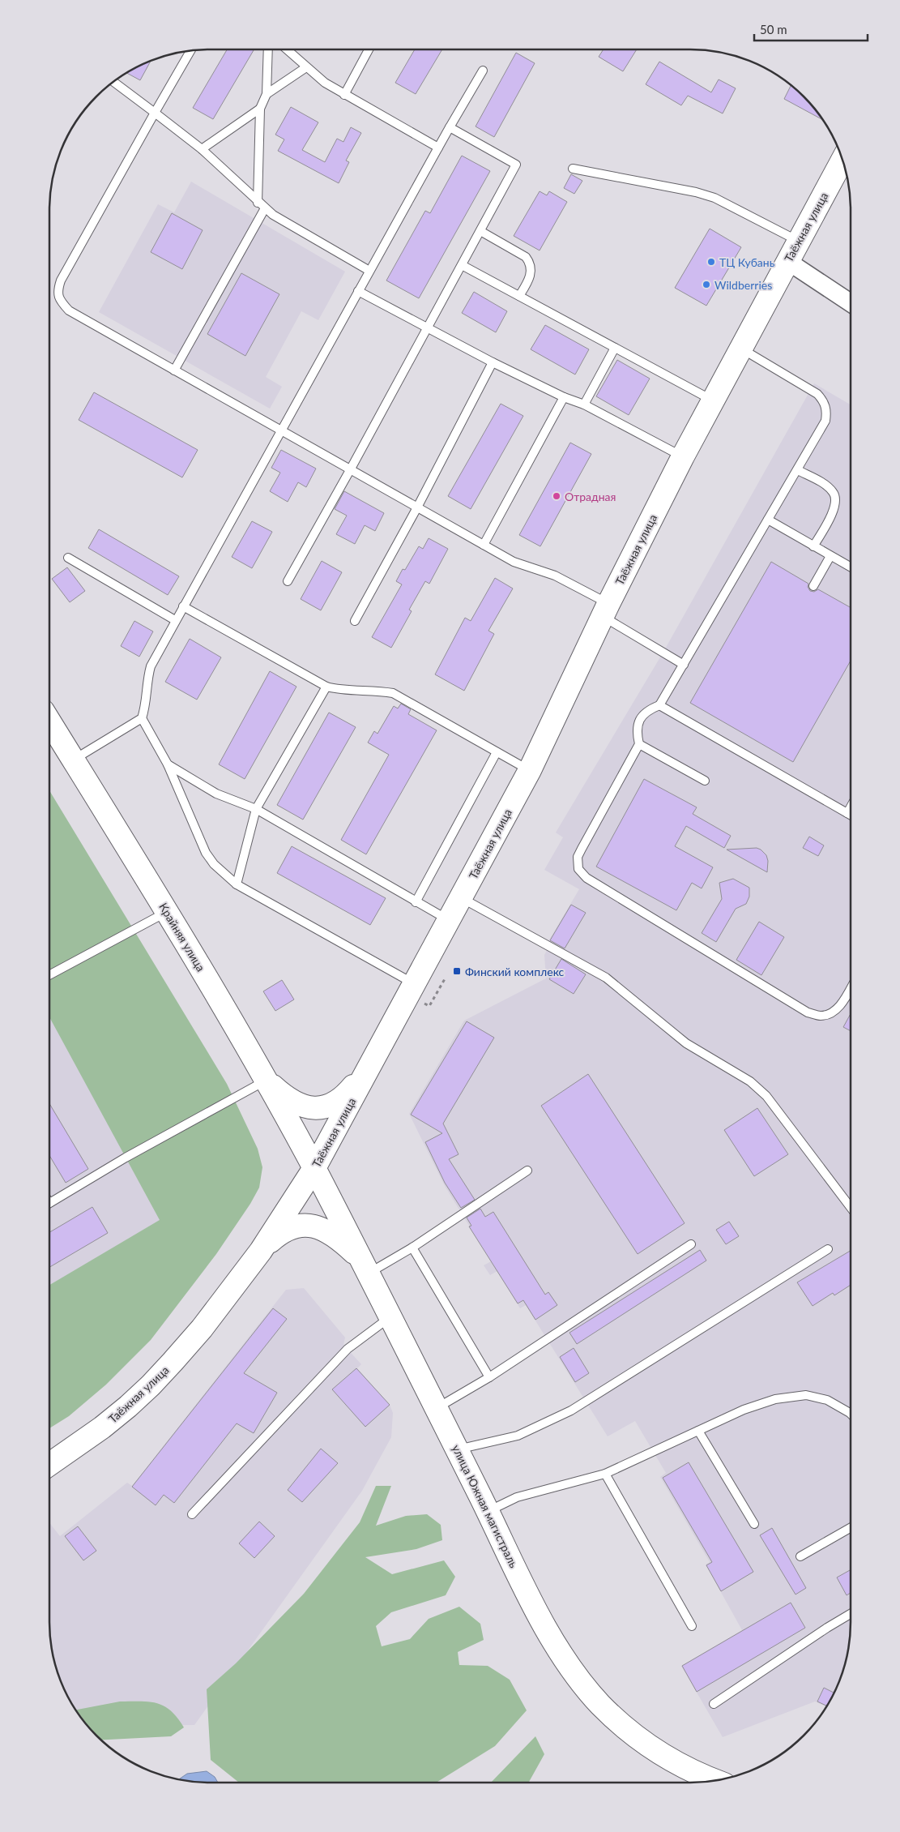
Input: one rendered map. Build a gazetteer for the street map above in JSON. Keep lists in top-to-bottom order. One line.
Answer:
{"streets":{"main road":["Таёжная улица","Крайняя улица","улица Южная магистраль"]},"crossings":[["Таёжная улица","Крайняя улица"],["Таёжная улица","улица Южная магистраль"],["Крайняя улица","улица Южная магистраль"]],"places":{"other":["ТЦ Кубань","Wildberries","Отрадная"],"transit":["Финский комплекс"]},"scale_bar":"50 m"}
